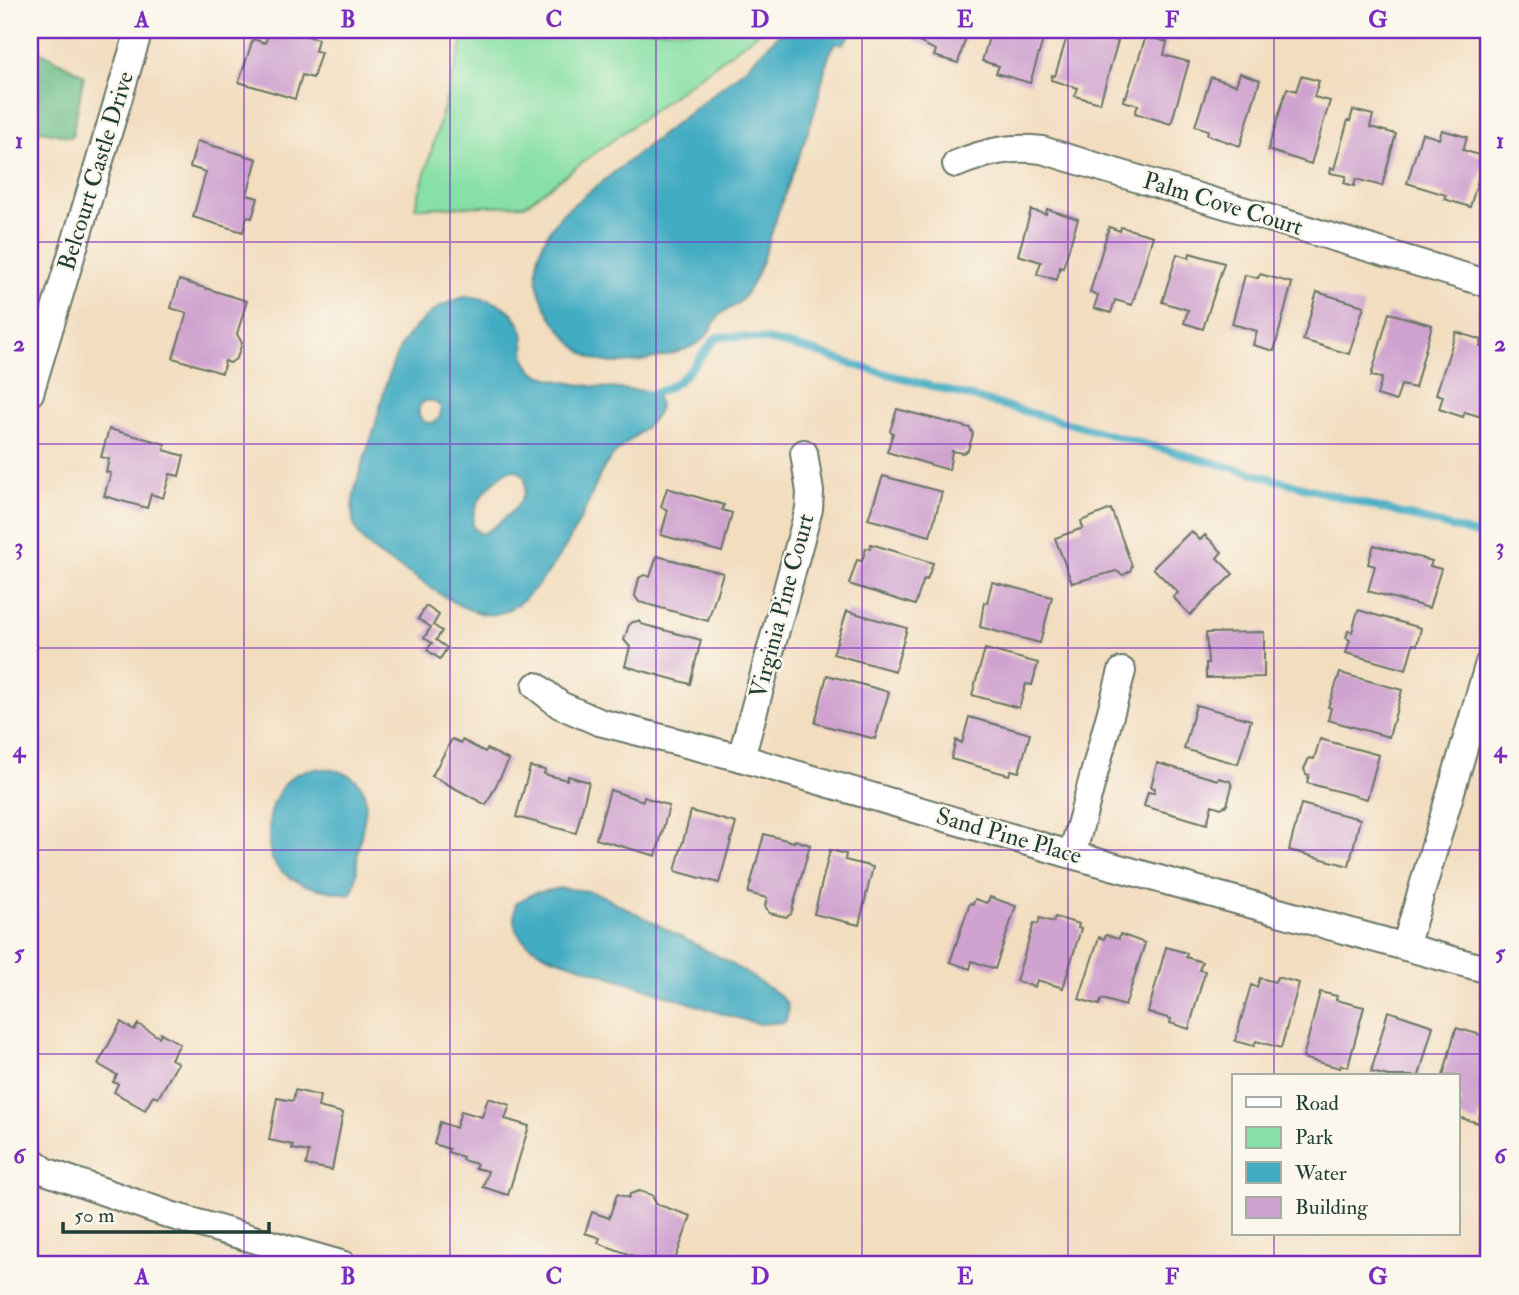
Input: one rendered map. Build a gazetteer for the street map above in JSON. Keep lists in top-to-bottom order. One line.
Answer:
{"streets":{"street":["Belcourt Castle Drive","Palm Cove Court","Virginia Pine Court","Sand Pine Place"]},"crossings":[["Virginia Pine Court","Sand Pine Place"]],"legend":["Road","Park","Water","Building"],"scale_bar":"50 m","grid":{"columns":["A","B","C","D","E","F","G"],"rows":["1","2","3","4","5","6"]}}
